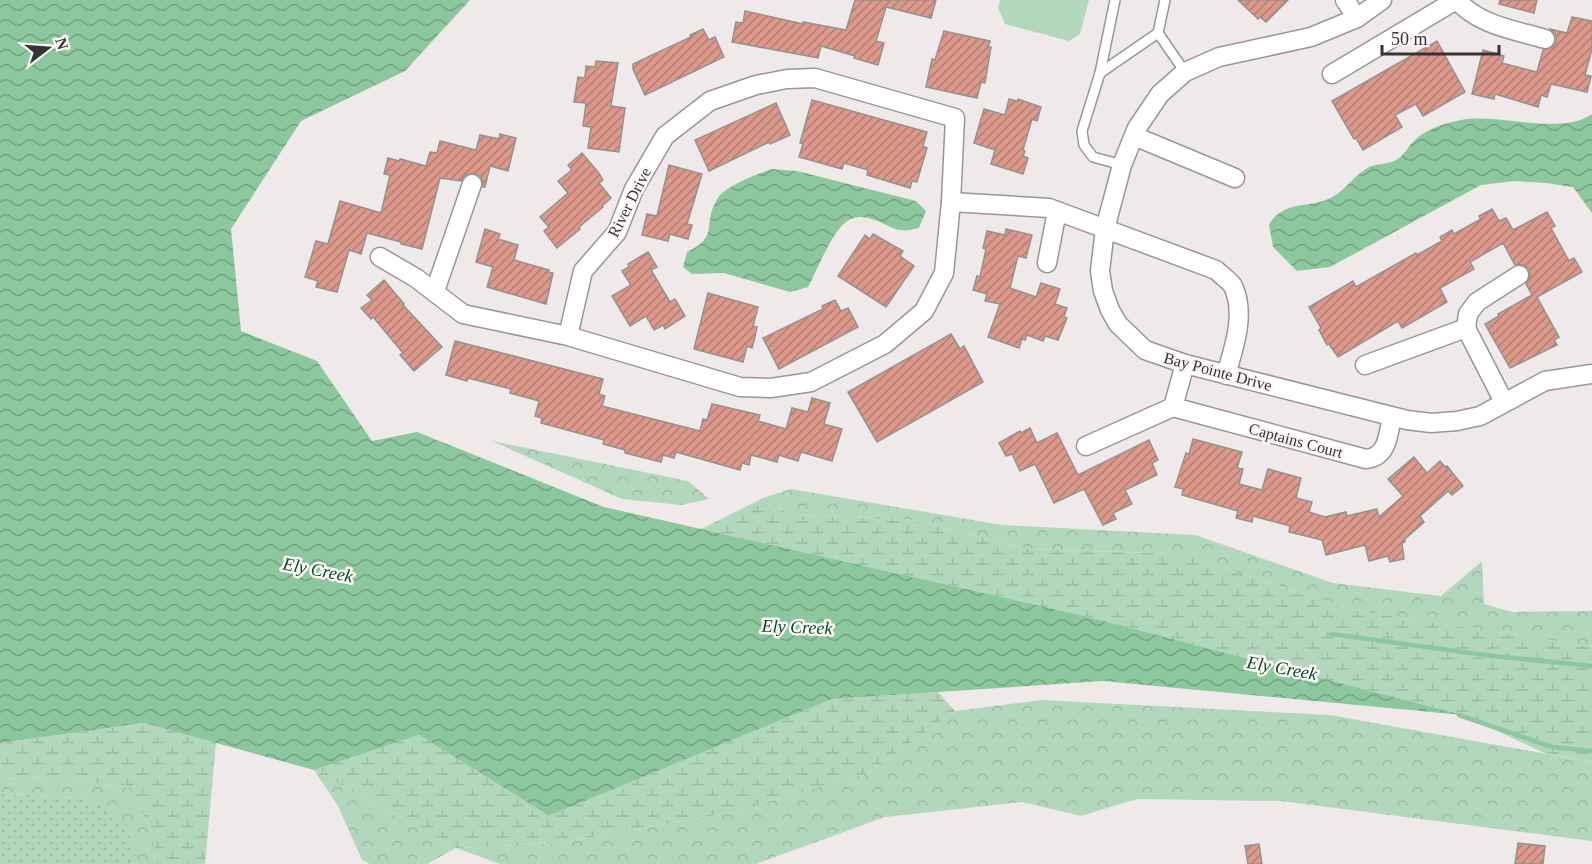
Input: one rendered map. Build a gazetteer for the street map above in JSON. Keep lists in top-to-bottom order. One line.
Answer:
{"streets":{"street":["River Drive","Bay Pointe Drive","Captains Court"]},"crossings":[["Bay Pointe Drive","Captains Court"]],"water":["Ely Creek"],"scale_bar":"50 m","north":"right"}
